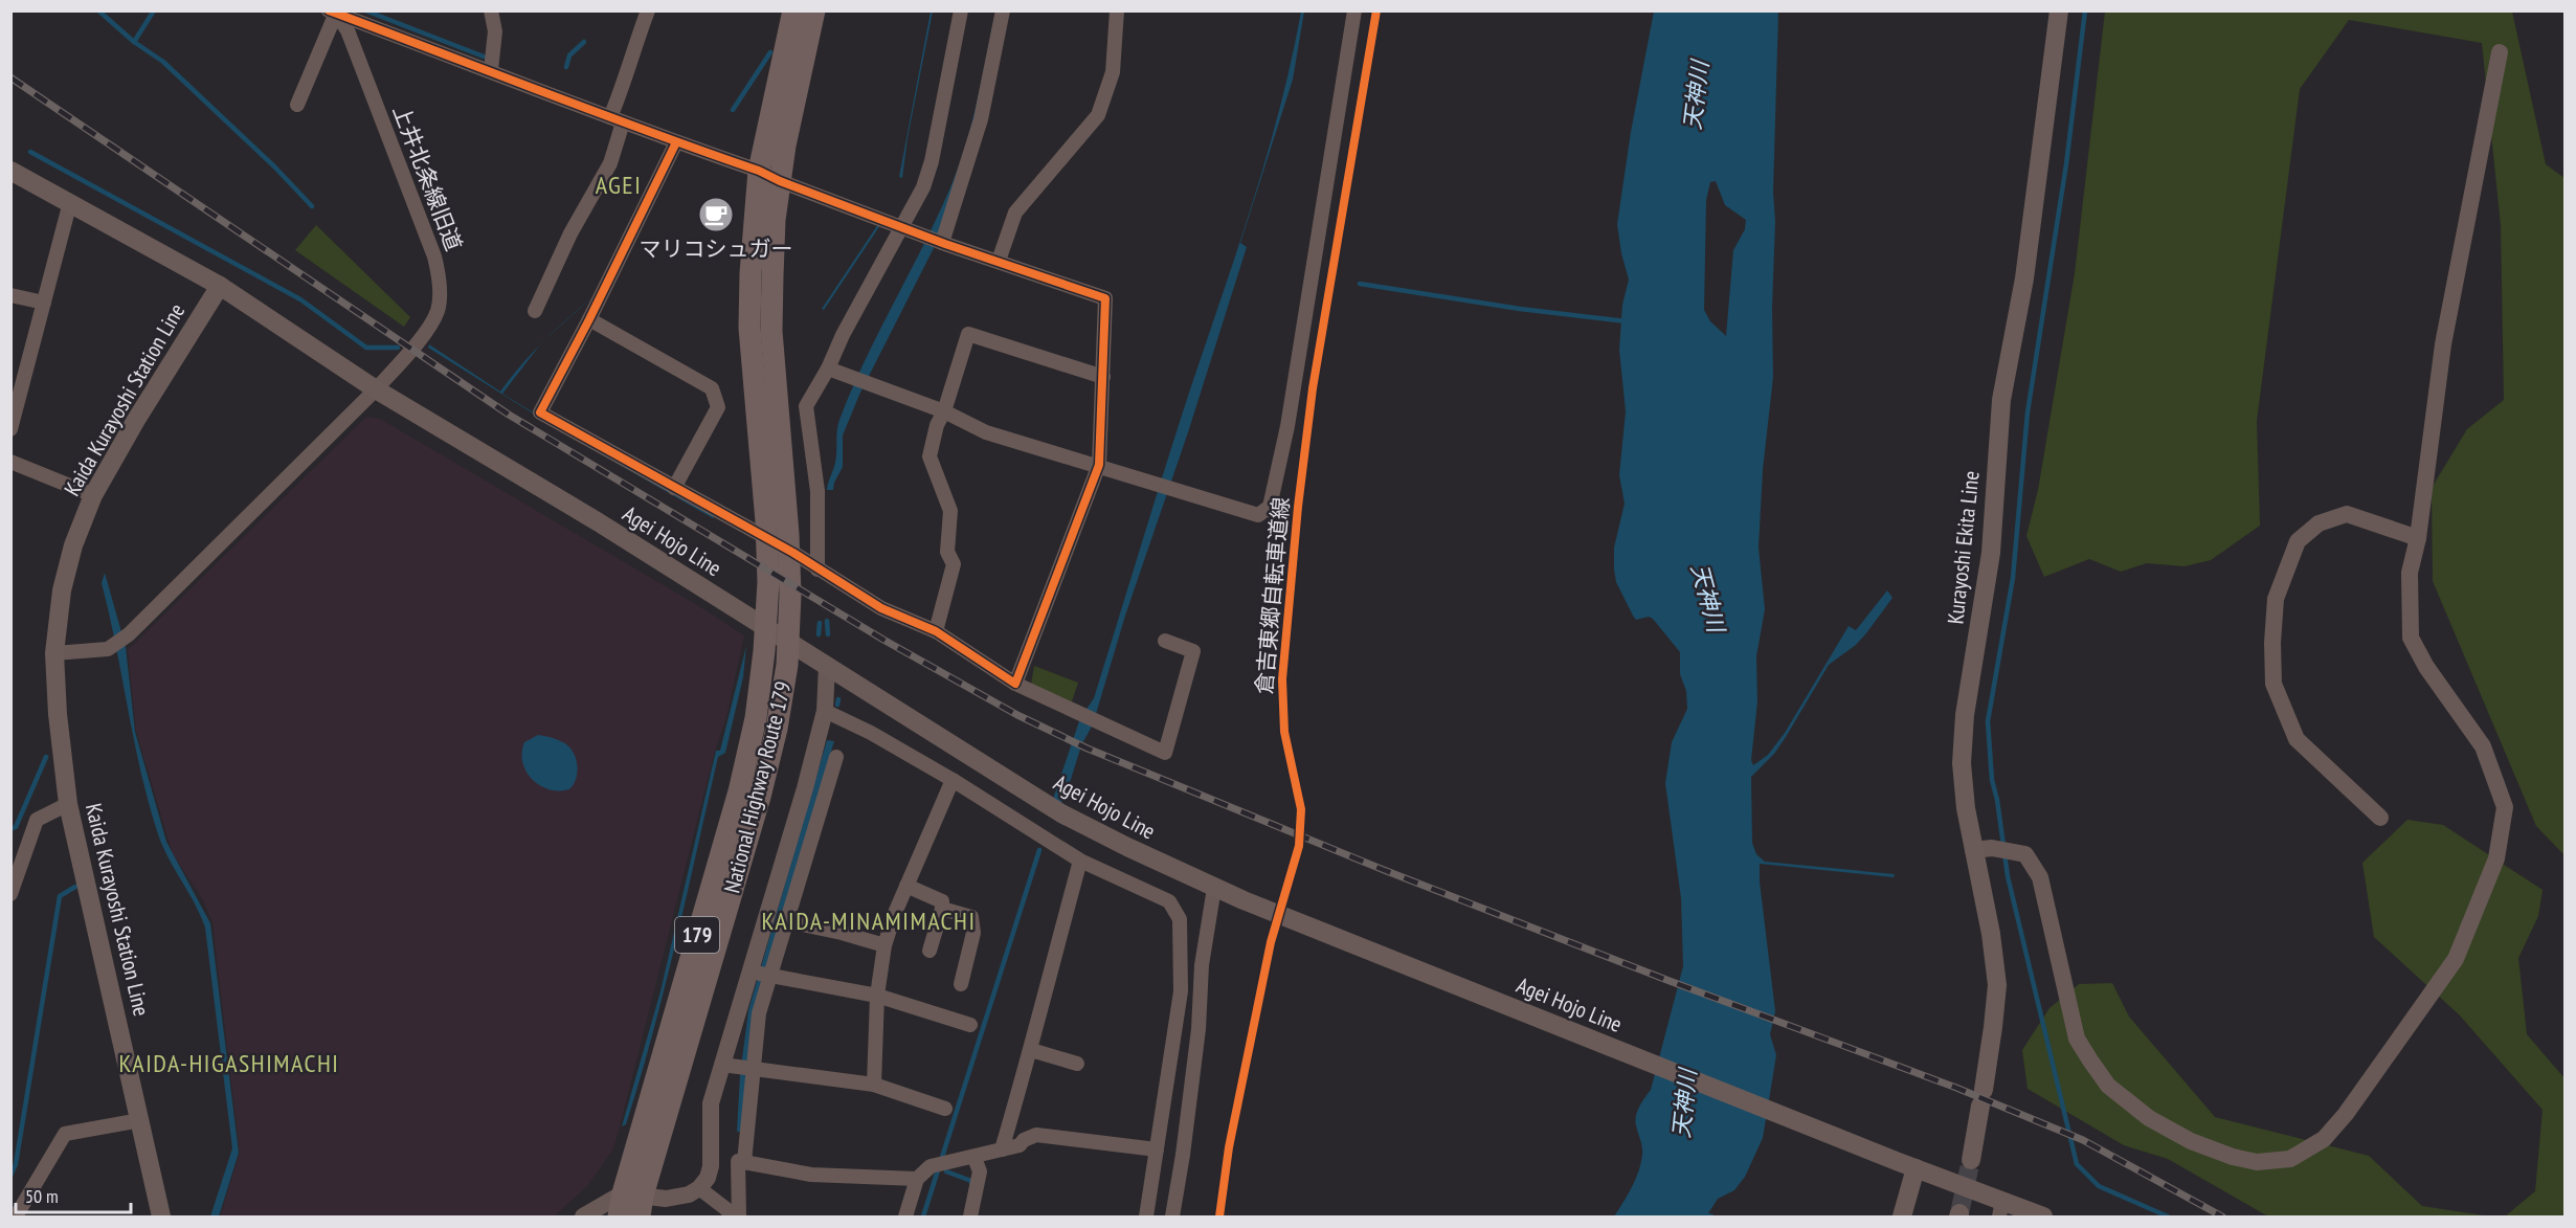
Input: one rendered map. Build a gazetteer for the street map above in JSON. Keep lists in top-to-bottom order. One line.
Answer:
{"streets":{"highway":["National Highway Route 179","179"],"main road":["Kaida Kurayoshi Station Line","Agei Hojo Line","Kurayoshi Ekita Line"],"street":["上井北条線旧道"],"cycle path":["倉吉東郷自転車道線"]},"crossings":[["上井北条線旧道","Kaida Kurayoshi Station Line"],["上井北条線旧道","Agei Hojo Line"],["Kaida Kurayoshi Station Line","Agei Hojo Line"]],"districts":["AGEI","KAIDA-MINAMIMACHI","KAIDA-HIGASHIMACHI"],"water":["天神川"],"places":{"cafe":["マリコシュガー"]},"scale_bar":"50 m"}
